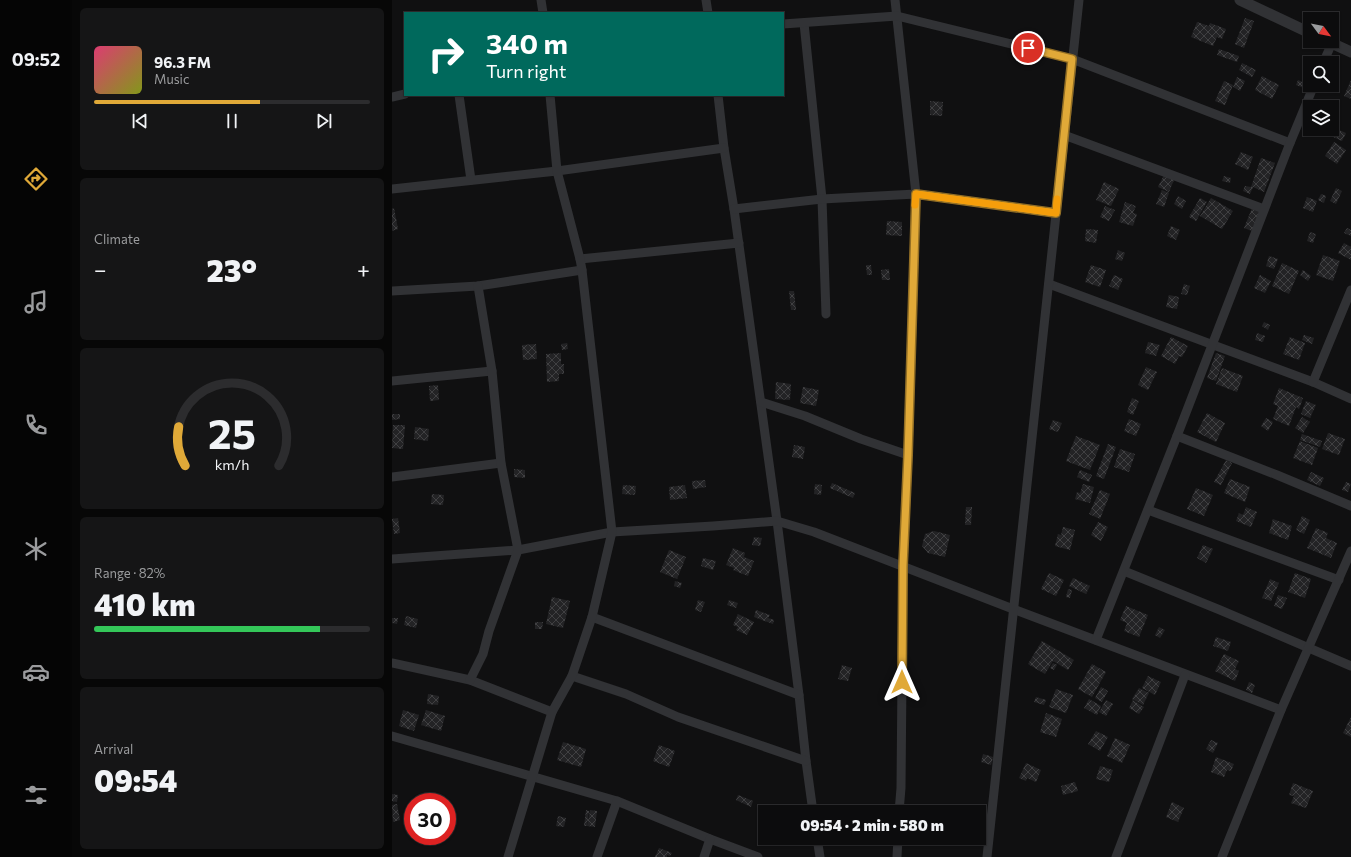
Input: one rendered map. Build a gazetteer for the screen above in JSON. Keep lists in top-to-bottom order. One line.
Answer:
{"north":"bottom right","page":{"tabs":"09:52","turn":["340 m","Turn right"],"song":["96.3 FM","Music"],"tile":["Climate",["Range · 82%","410 km"],["Arrival","09:54"]],"heat":["−","23°","+"],"limit":"30","trip":"09:54 · 2 min · 580 m","gauge":["25","km/h"]}}
